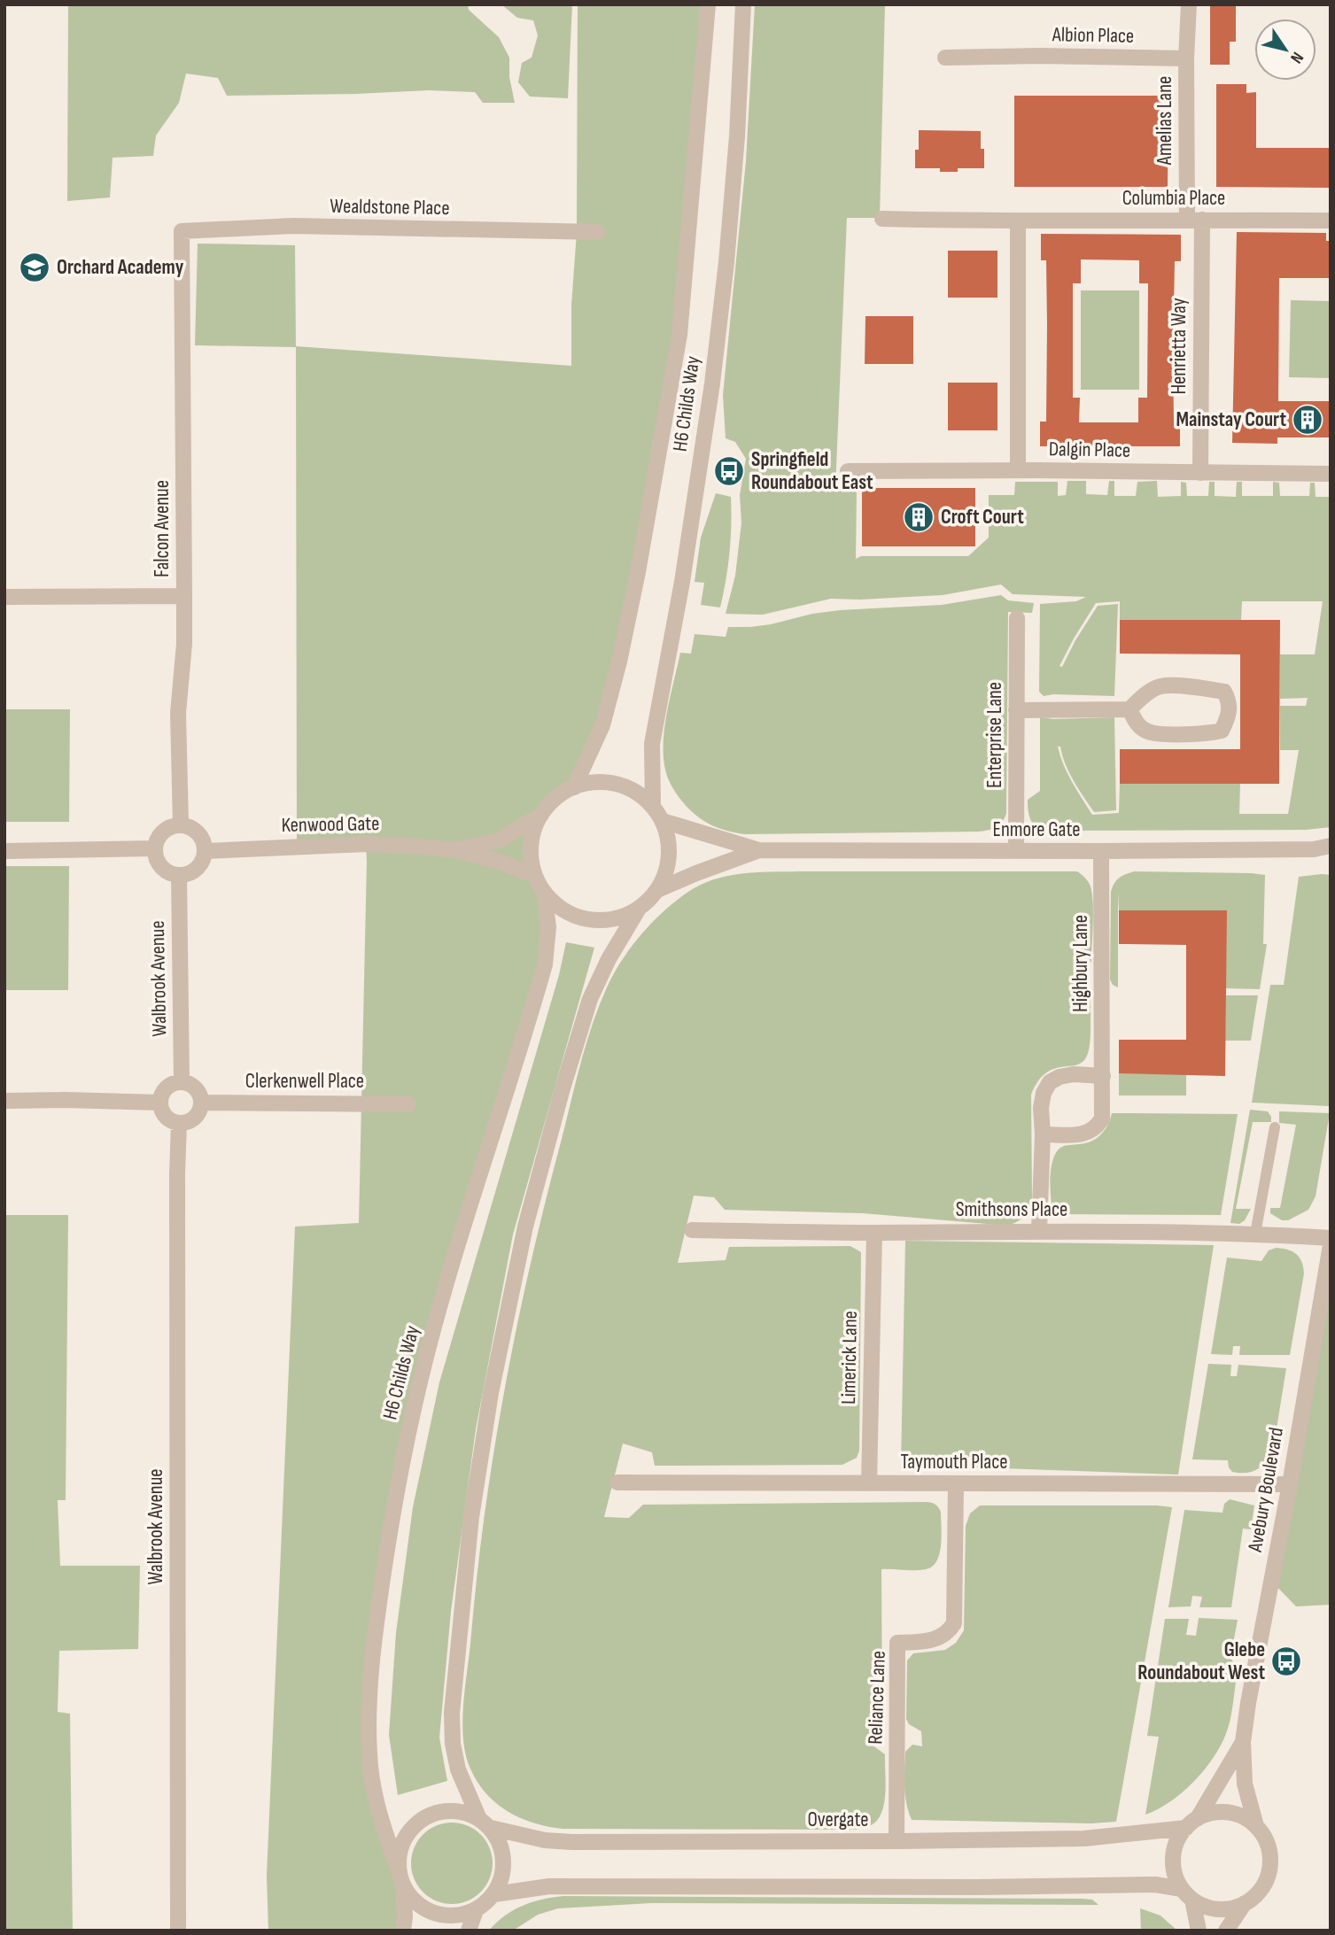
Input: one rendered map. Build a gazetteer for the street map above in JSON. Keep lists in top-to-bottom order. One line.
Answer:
{"streets":{"street":["Albion Place","Amelias Lane","Columbia Place","Wealdstone Place","Henrietta Way","H6 Childs Way","Dalgin Place","Falcon Avenue","Enterprise Lane","Kenwood Gate","Enmore Gate","Highbury Lane","Walbrook Avenue","Clerkenwell Place","Smithsons Place","Limerick Lane","Taymouth Place","Avebury Boulevard","Reliance Lane","Overgate"]},"crossings":[["Albion Place","Amelias Lane"],["Amelias Lane","Columbia Place"],["Amelias Lane","Henrietta Way"],["Columbia Place","Henrietta Way"],["Wealdstone Place","Falcon Avenue"],["Henrietta Way","Dalgin Place"],["H6 Childs Way","Kenwood Gate"],["H6 Childs Way","Enmore Gate"],["H6 Childs Way","Overgate"],["Falcon Avenue","Kenwood Gate"],["Falcon Avenue","Walbrook Avenue"],["Enterprise Lane","Enmore Gate"],["Kenwood Gate","Enmore Gate"],["Kenwood Gate","Walbrook Avenue"],["Enmore Gate","Highbury Lane"],["Walbrook Avenue","Clerkenwell Place"],["Smithsons Place","Limerick Lane"],["Limerick Lane","Taymouth Place"],["Taymouth Place","Avebury Boulevard"],["Taymouth Place","Reliance Lane"],["Avebury Boulevard","Overgate"],["Reliance Lane","Overgate"]],"places":{"school or university":["Orchard Academy"],"building":["Mainstay Court","Croft Court"],"bus stop":["Springfield Roundabout East","Glebe Roundabout West"]},"north":"bottom right"}
